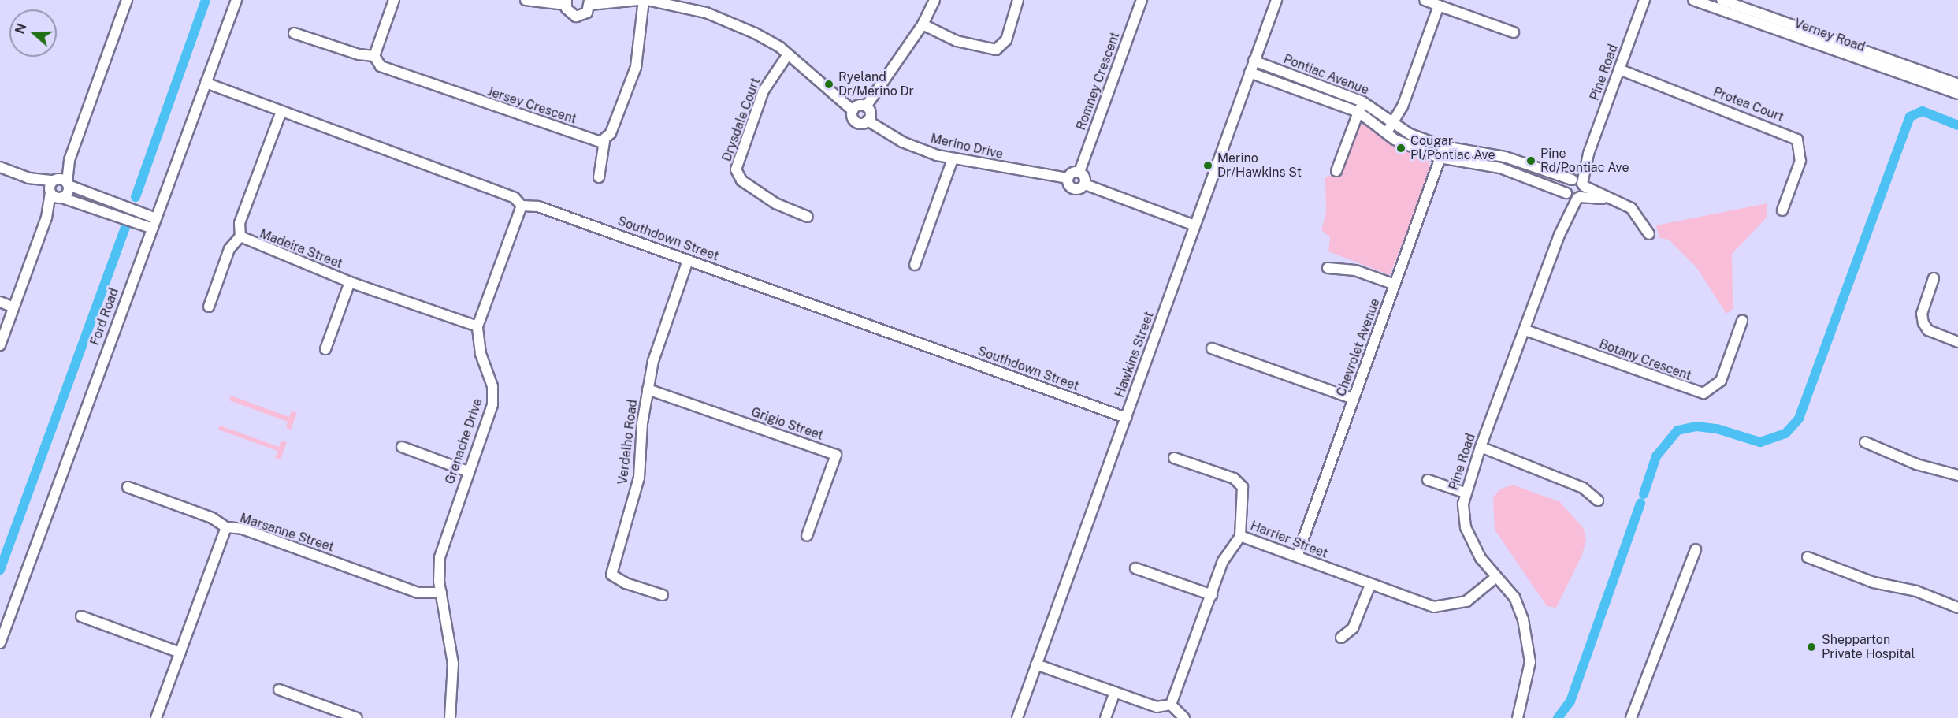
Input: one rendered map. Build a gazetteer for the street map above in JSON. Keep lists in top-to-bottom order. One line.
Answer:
{"streets":{"street":["Verney Road","Pine Road","Pontiac Avenue","Romney Crescent","Protea Court","Jersey Crescent","Drysdale Court","Merino Drive","Southdown Street","Madeira Street","Ford Road","Chevrolet Avenue","Hawkins Street","Botany Crescent","Grigio Street","Grenache Drive","Verdelho Road","Marsanne Street","Harrier Street"]},"crossings":[["Pine Road","Pontiac Avenue"],["Pine Road","Protea Court"],["Pine Road","Botany Crescent"],["Pine Road","Harrier Street"],["Pontiac Avenue","Chevrolet Avenue"],["Pontiac Avenue","Hawkins Street"],["Southdown Street","Madeira Street"],["Southdown Street","Ford Road"],["Southdown Street","Hawkins Street"],["Southdown Street","Grenache Drive"],["Southdown Street","Verdelho Road"],["Madeira Street","Grenache Drive"],["Chevrolet Avenue","Harrier Street"],["Grigio Street","Verdelho Road"],["Grenache Drive","Marsanne Street"]],"places":["Ryeland Dr/Merino Dr","Cougar Pl/Pontiac Ave","Pine Rd/Pontiac Ave","Merino Dr/Hawkins St","Shepparton Private Hospital"],"north":"left"}
